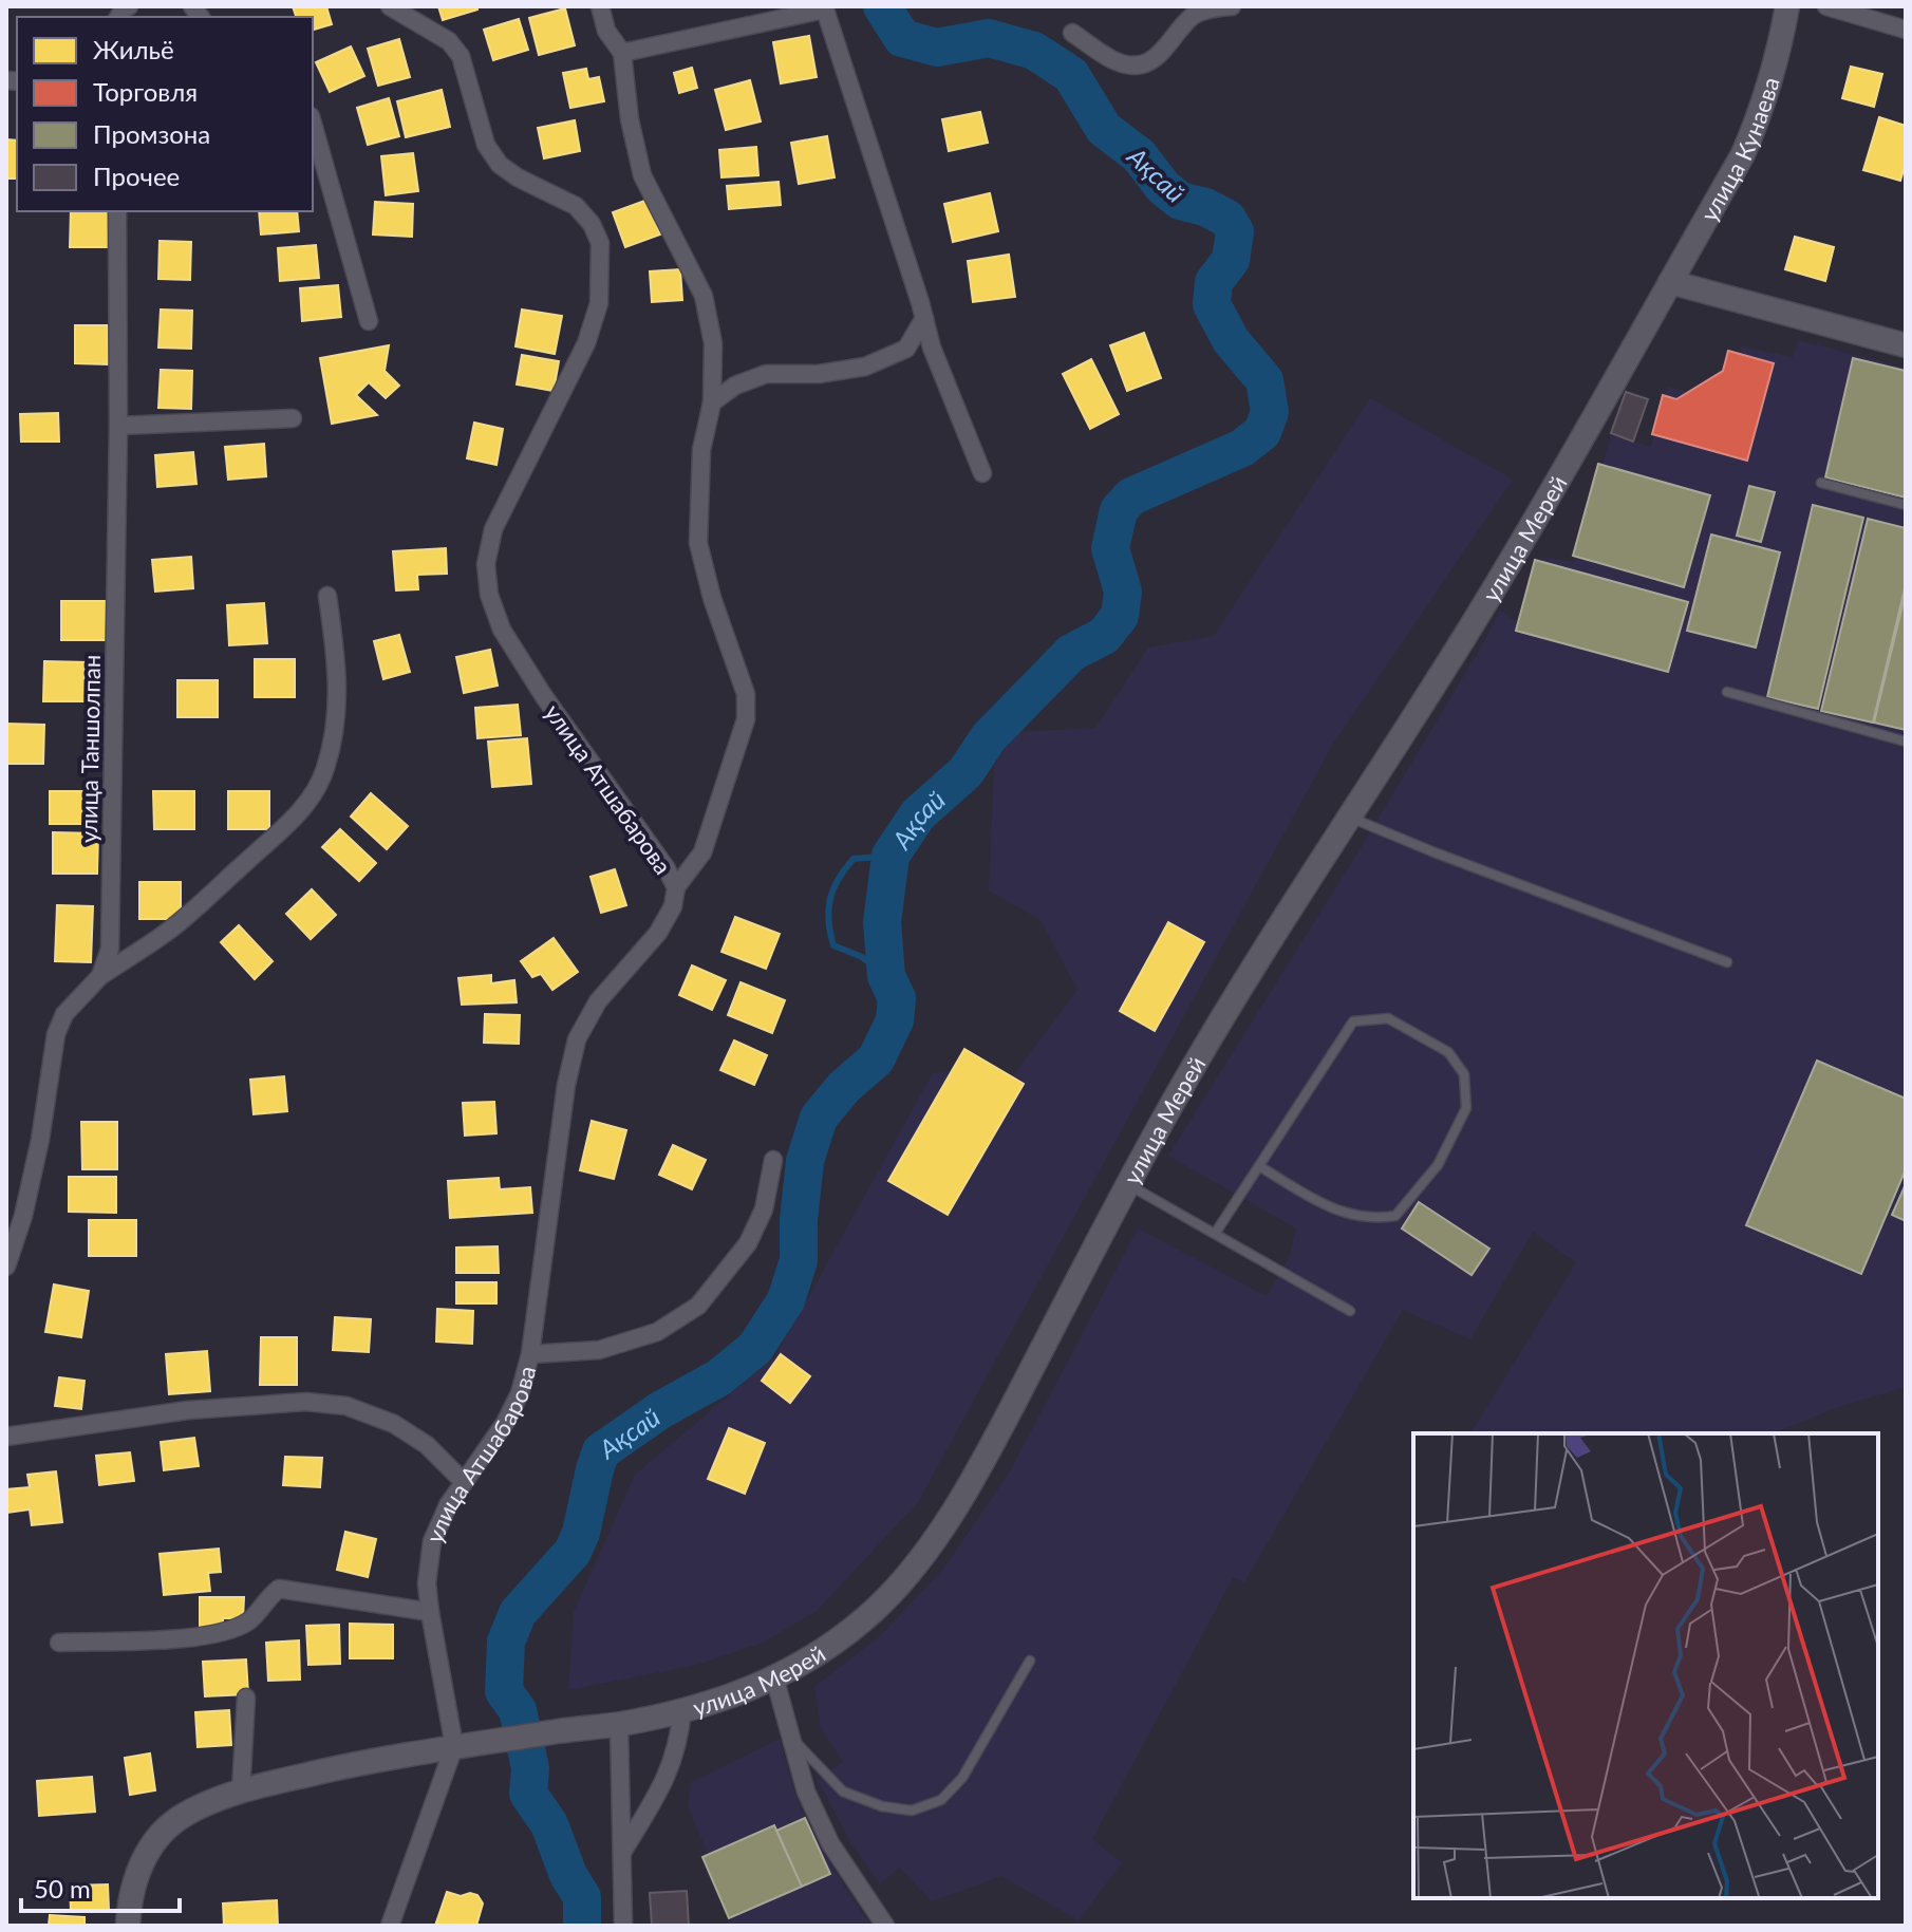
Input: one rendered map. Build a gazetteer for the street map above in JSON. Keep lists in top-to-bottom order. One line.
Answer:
{"streets":{"main road":["улица Кунаева","улица Мерей"],"street":["улица Таншолпан","улица Атшабарова"]},"crossings":[["улица Кунаева","улица Мерей"],["улица Мерей","улица Атшабарова"]],"water":["Ақсай"],"legend":["Жильё","Торговля","Промзона","Прочее"],"scale_bar":"50 m"}
